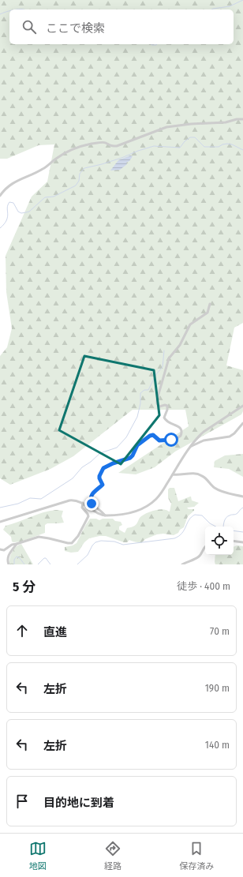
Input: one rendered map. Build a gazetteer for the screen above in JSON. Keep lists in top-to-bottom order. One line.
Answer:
{"page":{"search":"ここで検索","heading":["5 分","徒歩 · 400 m"],"list":[["直進","70 m"],["左折","190 m"],["左折","140 m"],"目的地に到着"],"nav":["地図","経路","保存済み"]}}
